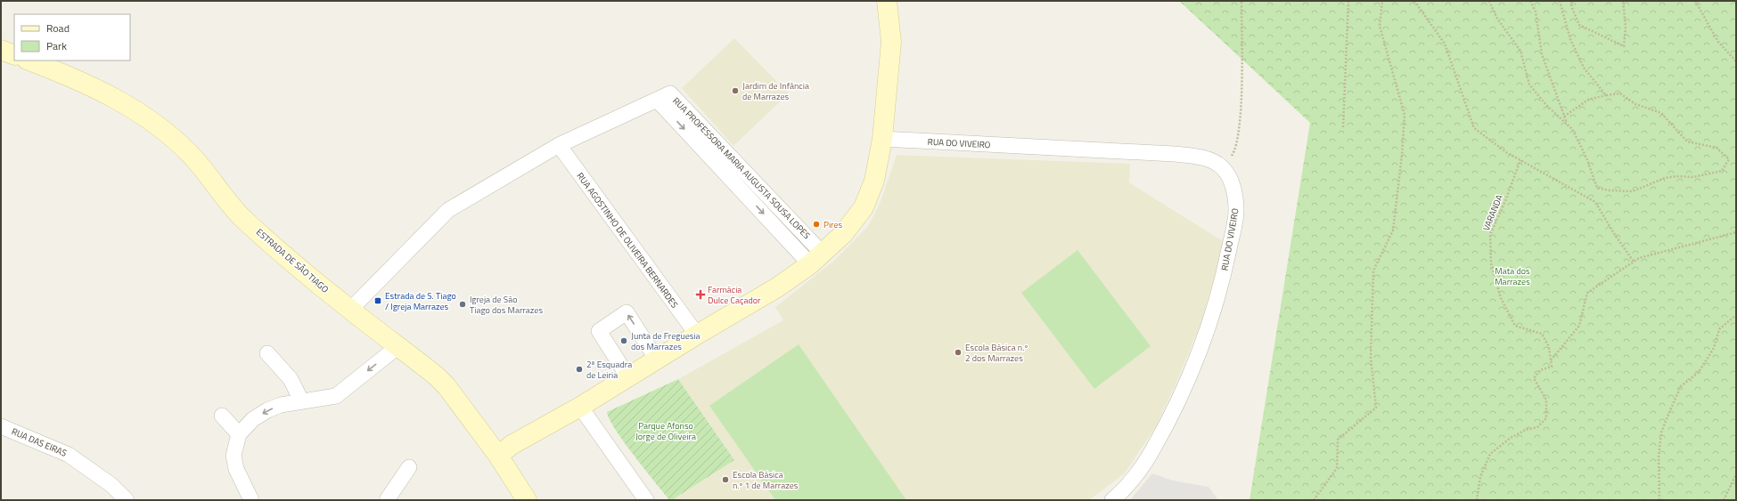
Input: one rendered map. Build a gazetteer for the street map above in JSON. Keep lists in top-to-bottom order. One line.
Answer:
{"streets":{"main road":["ESTRADA DE SÃO TIAGO"],"street":["RUA DO VIVEIRO","RUA PROFESSORA MARIA AUGUSTA SOUSA LOPES","RUA AGOSTINHO DE OLIVEIRA BERNARDES","RUA DAS EIRAS"],"path":["VARANDA"]},"crossings":[["RUA PROFESSORA MARIA AUGUSTA SOUSA LOPES","RUA AGOSTINHO DE OLIVEIRA BERNARDES"]],"parks":["Mata dos Marrazes","Parque Afonso Jorge de Oliveira"],"places":{"other":["Jardim de Infância de Marrazes","Pires","Igreja de São Tiago dos Marrazes","Junta de Freguesia dos Marrazes","Escola Básica n.º 2 dos Marrazes","2ª Esquadra de Leiria","Escola Básica n.º 1 de Marrazes"],"health":["Farmácia Dulce Caçador"],"transit":["Estrada de S. Tiago / Igreja Marrazes"]},"legend":["Road","Park"]}
